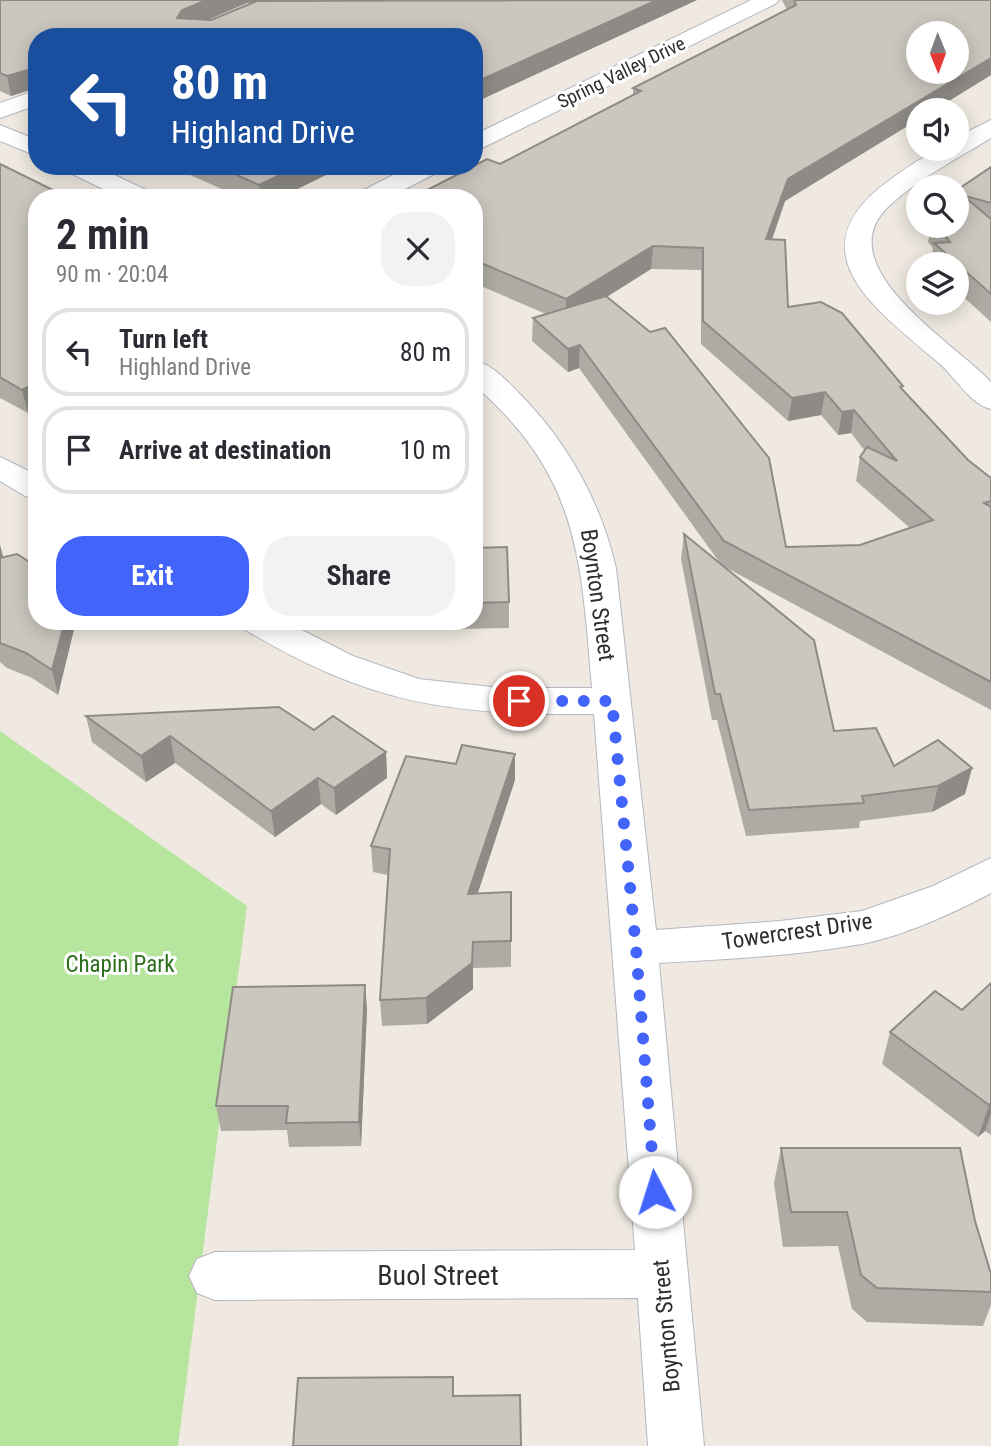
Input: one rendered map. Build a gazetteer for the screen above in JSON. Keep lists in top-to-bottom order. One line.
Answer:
{"streets":{"street":["Spring Valley Drive","Boynton Street","Towercrest Drive","Buol Street"]},"crossings":[["Boynton Street","Towercrest Drive"],["Boynton Street","Buol Street"]],"parks":["Chapin Park"],"north":"bottom","page":{"turn":["80 m","Highland Drive"],"heading":["2 min","90 m · 20:04"],"list":[{"name":"Turn left","note":"Highland Drive","value":"80 m"},{"name":"Arrive at destination","value":"10 m"}],"buttons":["Exit","Share"]}}
